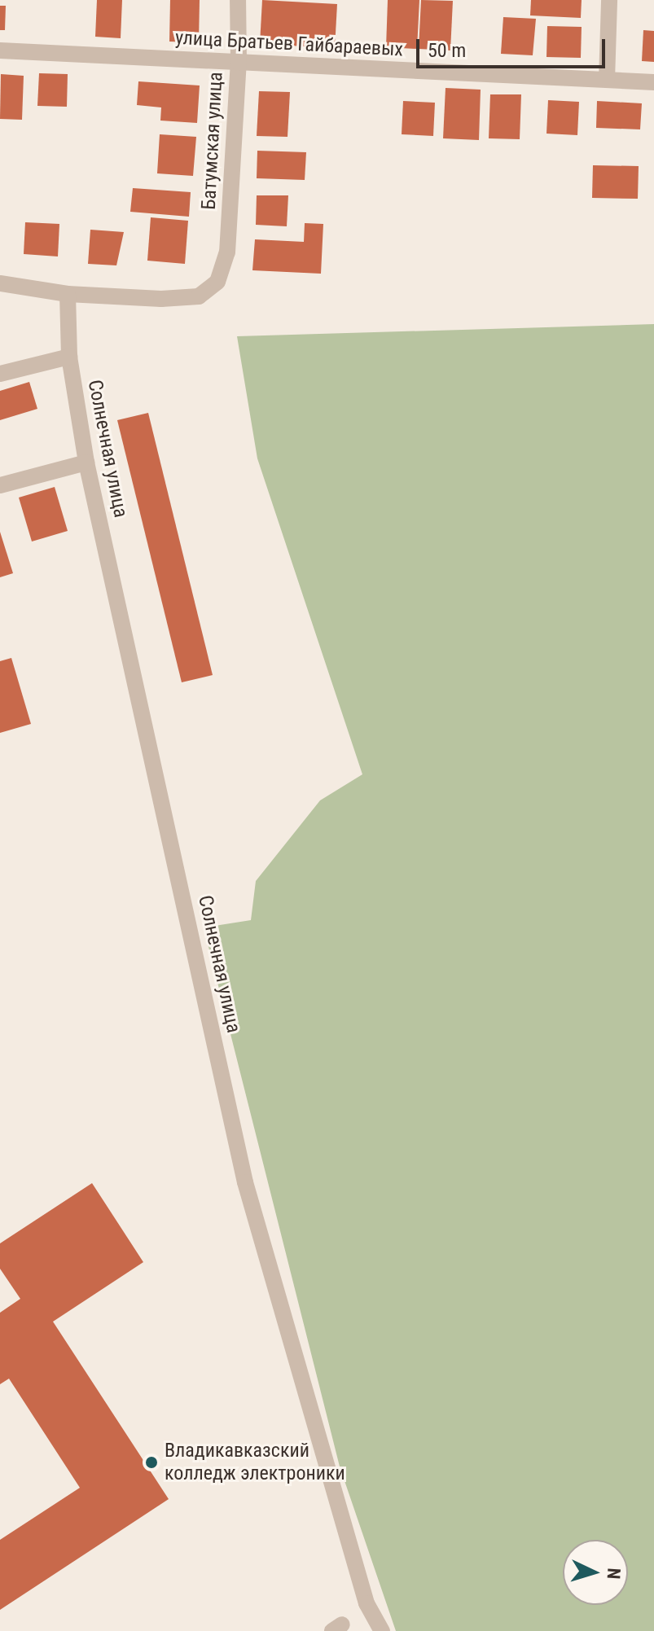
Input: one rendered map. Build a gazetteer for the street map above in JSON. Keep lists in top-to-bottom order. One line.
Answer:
{"streets":{"street":["улица Братьев Гайбараевых","Батумская улица","Солнечная улица"]},"crossings":[["улица Братьев Гайбараевых","Батумская улица"],["Батумская улица","Солнечная улица"]],"places":["Владикавказский колледж электроники"],"scale_bar":"50 m","north":"right"}
